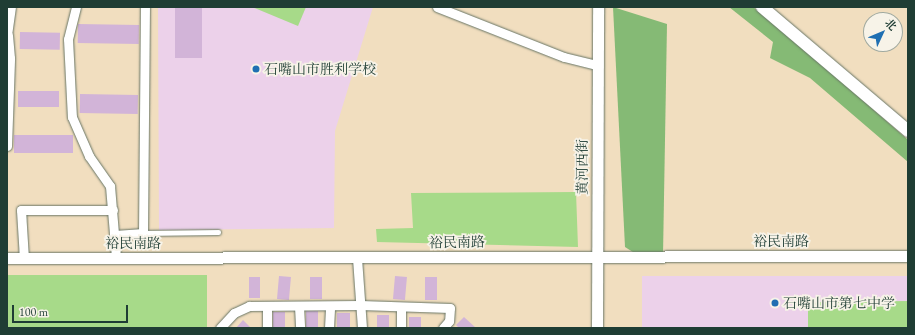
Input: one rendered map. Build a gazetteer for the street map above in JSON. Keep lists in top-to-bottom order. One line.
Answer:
{"streets":{"street":["黄河西街","裕民南路"]},"crossings":[["黄河西街","裕民南路"]],"places":["石嘴山市胜利学校","石嘴山市第七中学"],"scale_bar":"100 m","north":"top right"}
